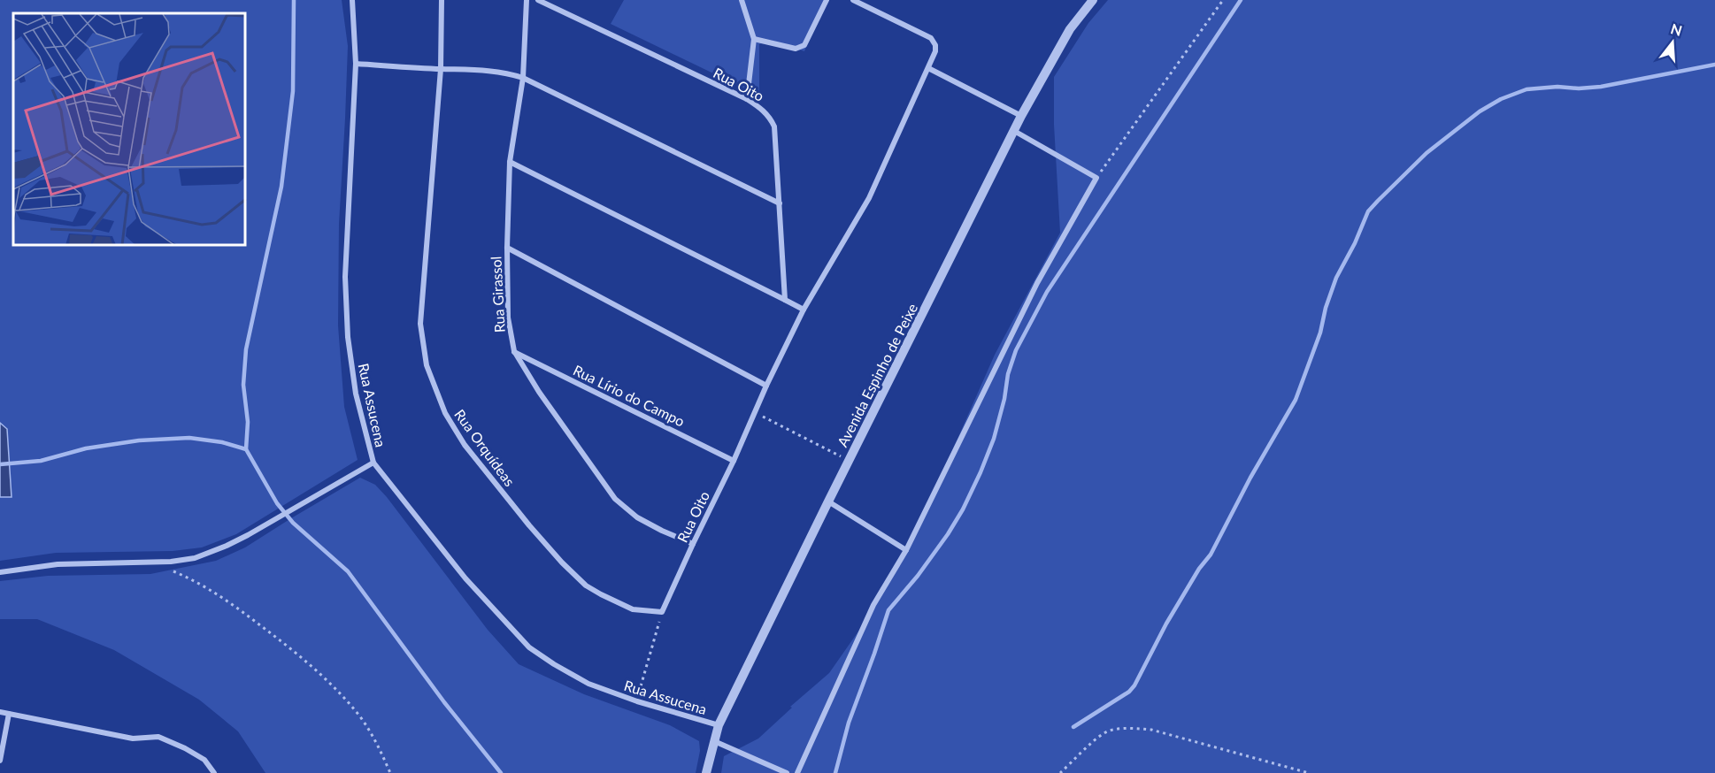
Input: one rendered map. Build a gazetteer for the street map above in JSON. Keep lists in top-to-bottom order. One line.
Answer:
{"streets":{"street":["Rua Oito","Rua Girassol","Avenida Espinho de Peixe","Rua Lírio do Campo","Rua Assucena","Rua Orquídeas"]},"crossings":[["Rua Oito","Rua Girassol"],["Rua Oito","Rua Lírio do Campo"],["Rua Oito","Rua Orquídeas"],["Rua Girassol","Rua Lírio do Campo"],["Avenida Espinho de Peixe","Rua Assucena"]],"north":"top"}
